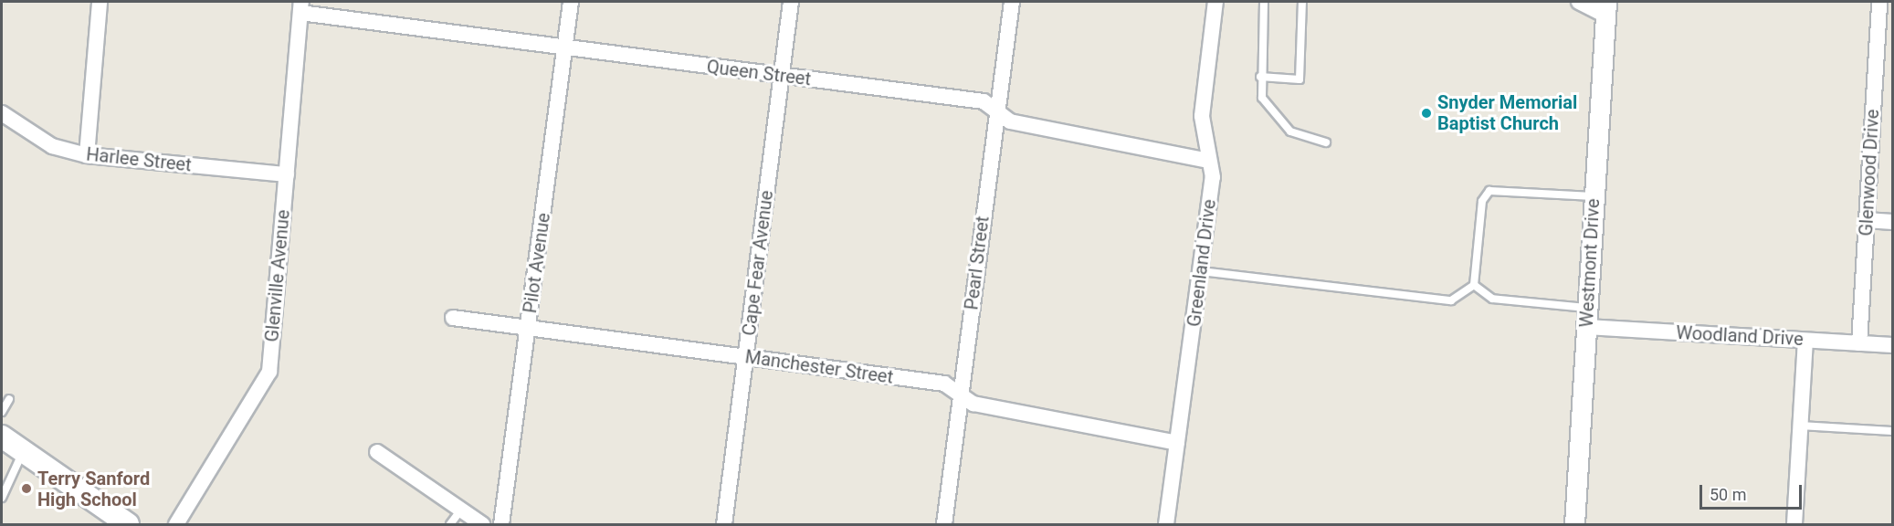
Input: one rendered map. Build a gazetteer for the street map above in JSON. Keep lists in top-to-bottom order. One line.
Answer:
{"streets":{"street":["Queen Street","Harlee Street","Glenwood Drive","Pilot Avenue","Cape Fear Avenue","Pearl Street","Greenland Drive","Westmont Drive","Glenville Avenue","Woodland Drive","Manchester Street"]},"crossings":[["Queen Street","Pilot Avenue"],["Queen Street","Cape Fear Avenue"],["Queen Street","Pearl Street"],["Queen Street","Greenland Drive"],["Queen Street","Glenville Avenue"],["Harlee Street","Glenville Avenue"],["Glenwood Drive","Woodland Drive"],["Pilot Avenue","Manchester Street"],["Cape Fear Avenue","Manchester Street"],["Pearl Street","Manchester Street"],["Greenland Drive","Manchester Street"],["Westmont Drive","Woodland Drive"]],"places":["Snyder Memorial Baptist Church","Terry Sanford High School"],"scale_bar":"50 m"}
